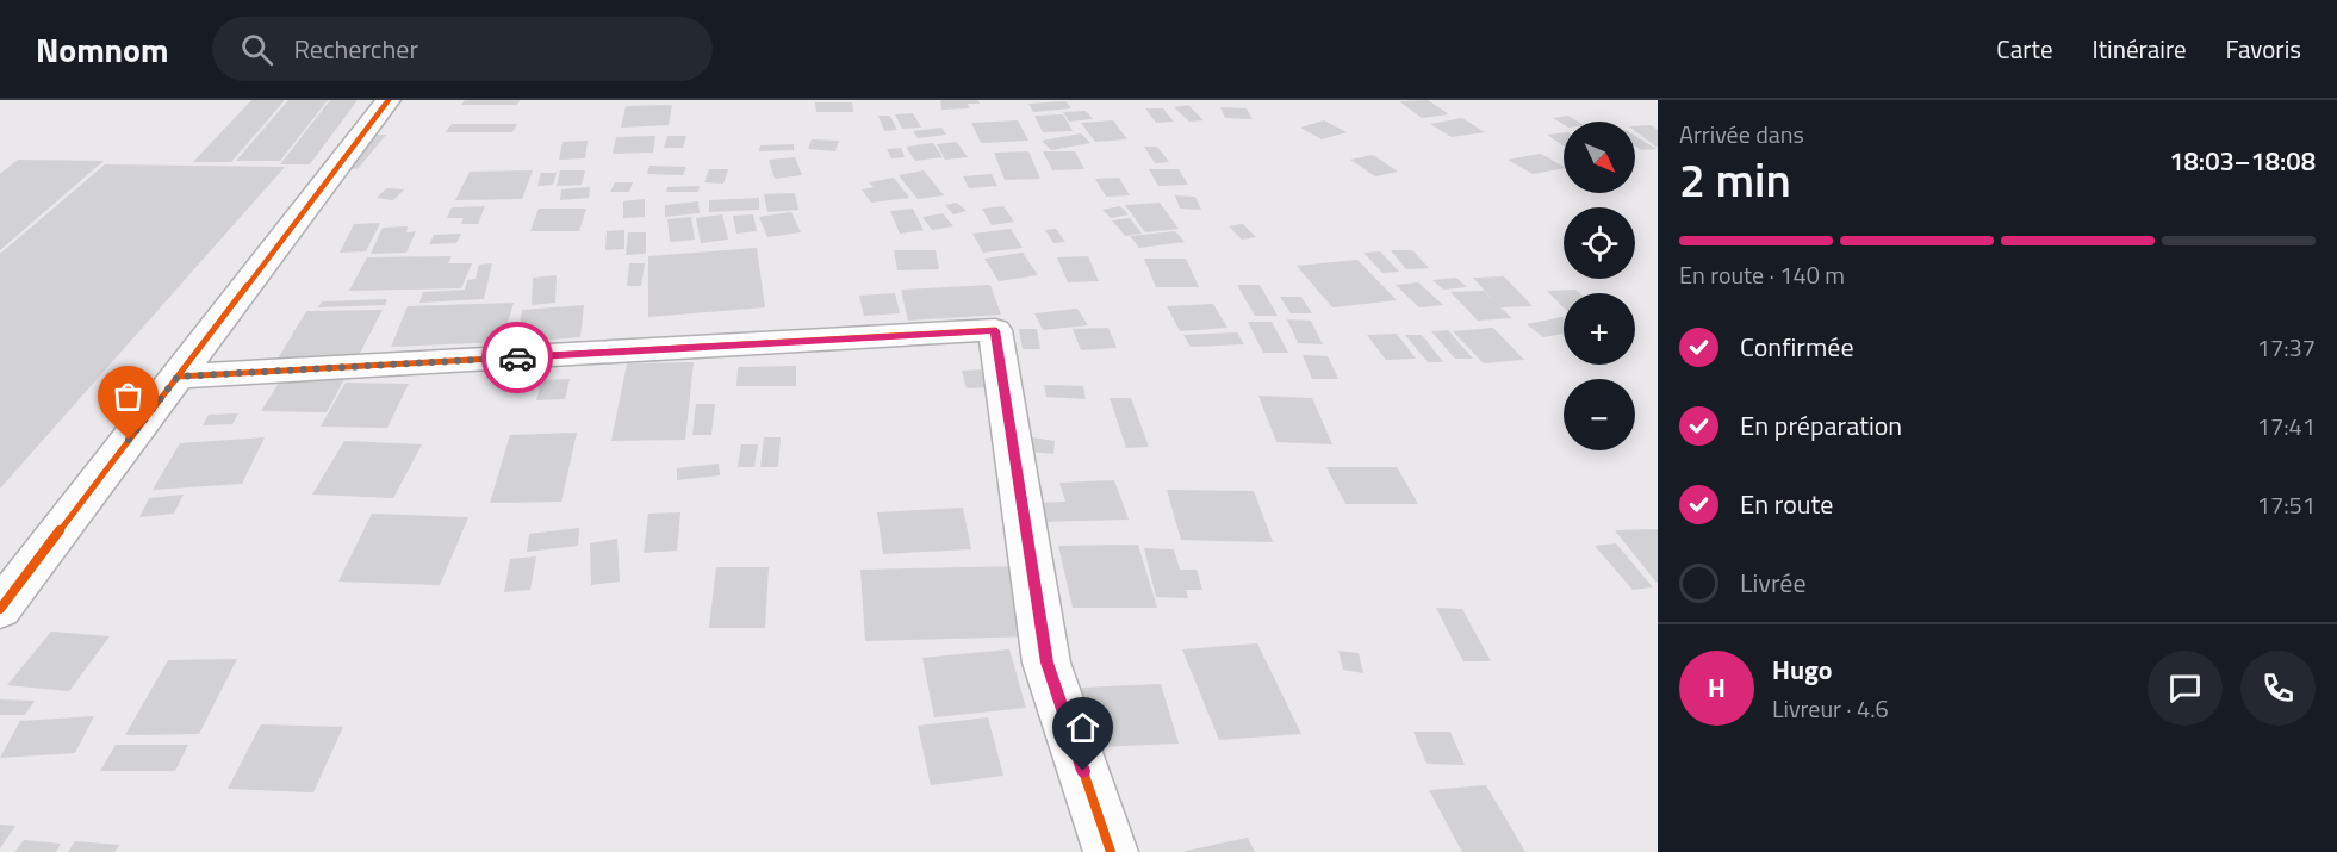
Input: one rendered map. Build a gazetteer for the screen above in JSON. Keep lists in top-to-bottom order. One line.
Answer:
{"north":"bottom right","page":{"header":"Nomnom","search":"Rechercher","nav":["Carte","Itinéraire","Favoris"],"heading":["2 min","Arrivée dans","18:03–18:08"],"panel":["Hugo","Livreur · 4.6"],"map_buttons":["+","−"],"bar":"En route · 140 m","list":[["Confirmée","17:37"],["En préparation","17:41"],["En route","17:51"],"Livrée"],"round":"H"}}
